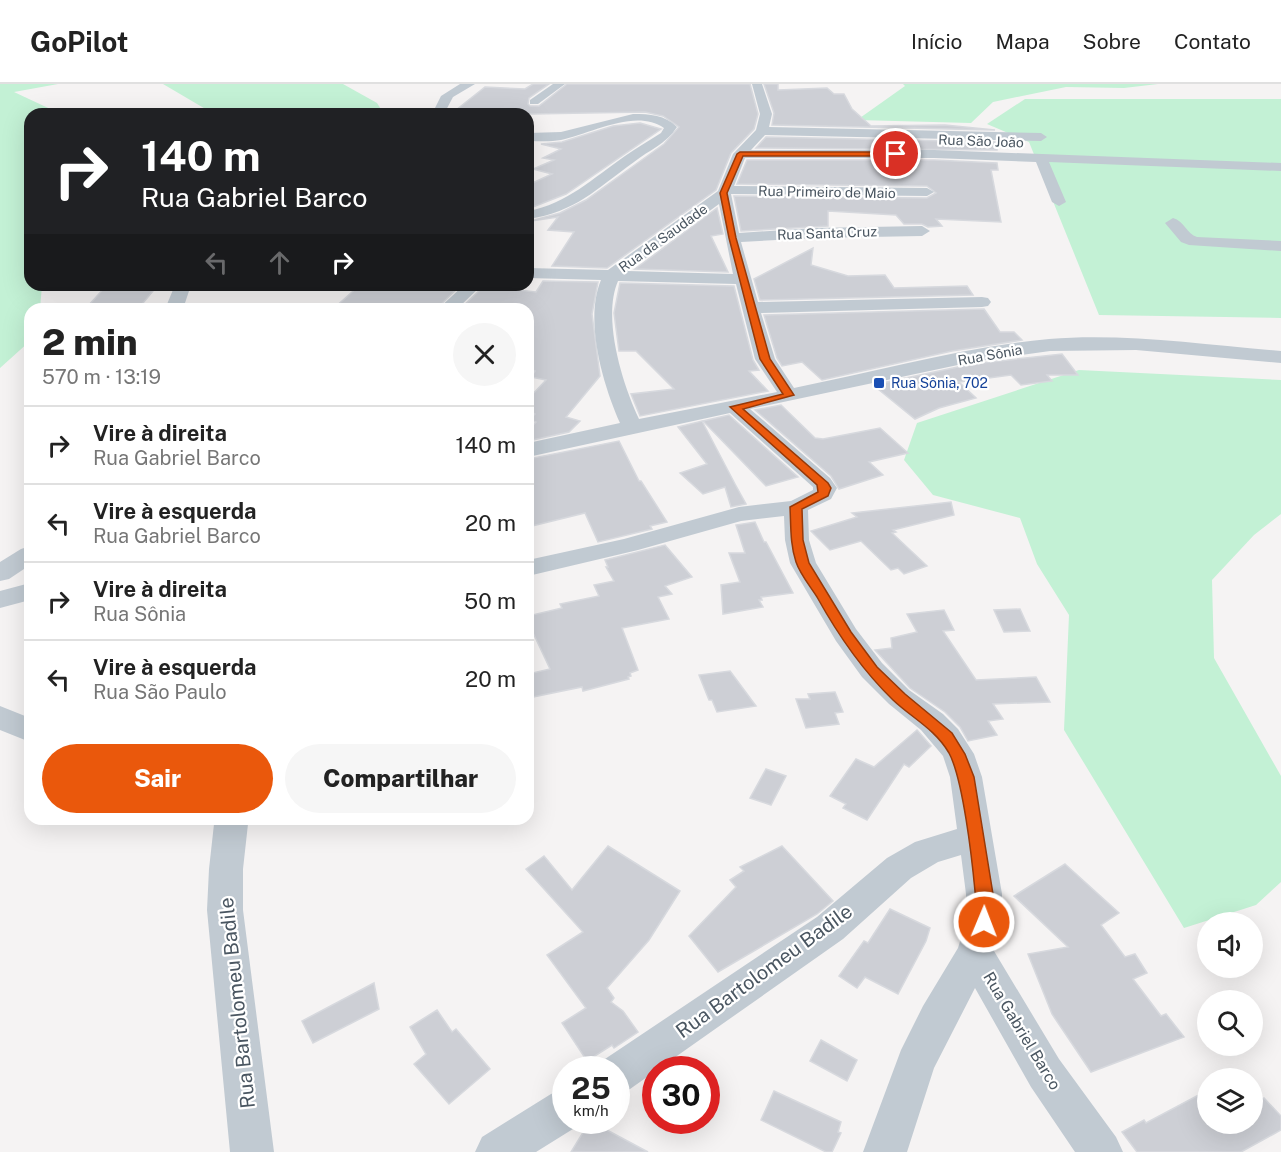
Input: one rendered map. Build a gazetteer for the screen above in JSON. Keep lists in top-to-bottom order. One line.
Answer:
{"streets":{"street":["Rua São João","Rua Primeiro de Maio","Rua Santa Cruz","Rua da Saudade","Rua Sônia","Rua Bartolomeu Badile","Rua Gabriel Barco"]},"crossings":[["Rua Primeiro de Maio","Rua da Saudade"],["Rua da Saudade","Rua Sônia"],["Rua Bartolomeu Badile","Rua Gabriel Barco"]],"places":{"transit":["Rua Sônia, 702"]},"page":{"header":"GoPilot","nav":["Início","Mapa","Sobre","Contato"],"turn":["140 m","Rua Gabriel Barco"],"heading":["2 min","570 m · 13:19"],"list":[{"name":"Vire à direita","note":"Rua Gabriel Barco","value":"140 m"},{"name":"Vire à esquerda","note":"Rua Gabriel Barco","value":"20 m"},{"name":"Vire à direita","note":"Rua Sônia","value":"50 m"},{"name":"Vire à esquerda","note":"Rua São Paulo","value":"20 m"}],"buttons":["Sair","Compartilhar"],"speed":"25 km/h","limit":"30"}}
